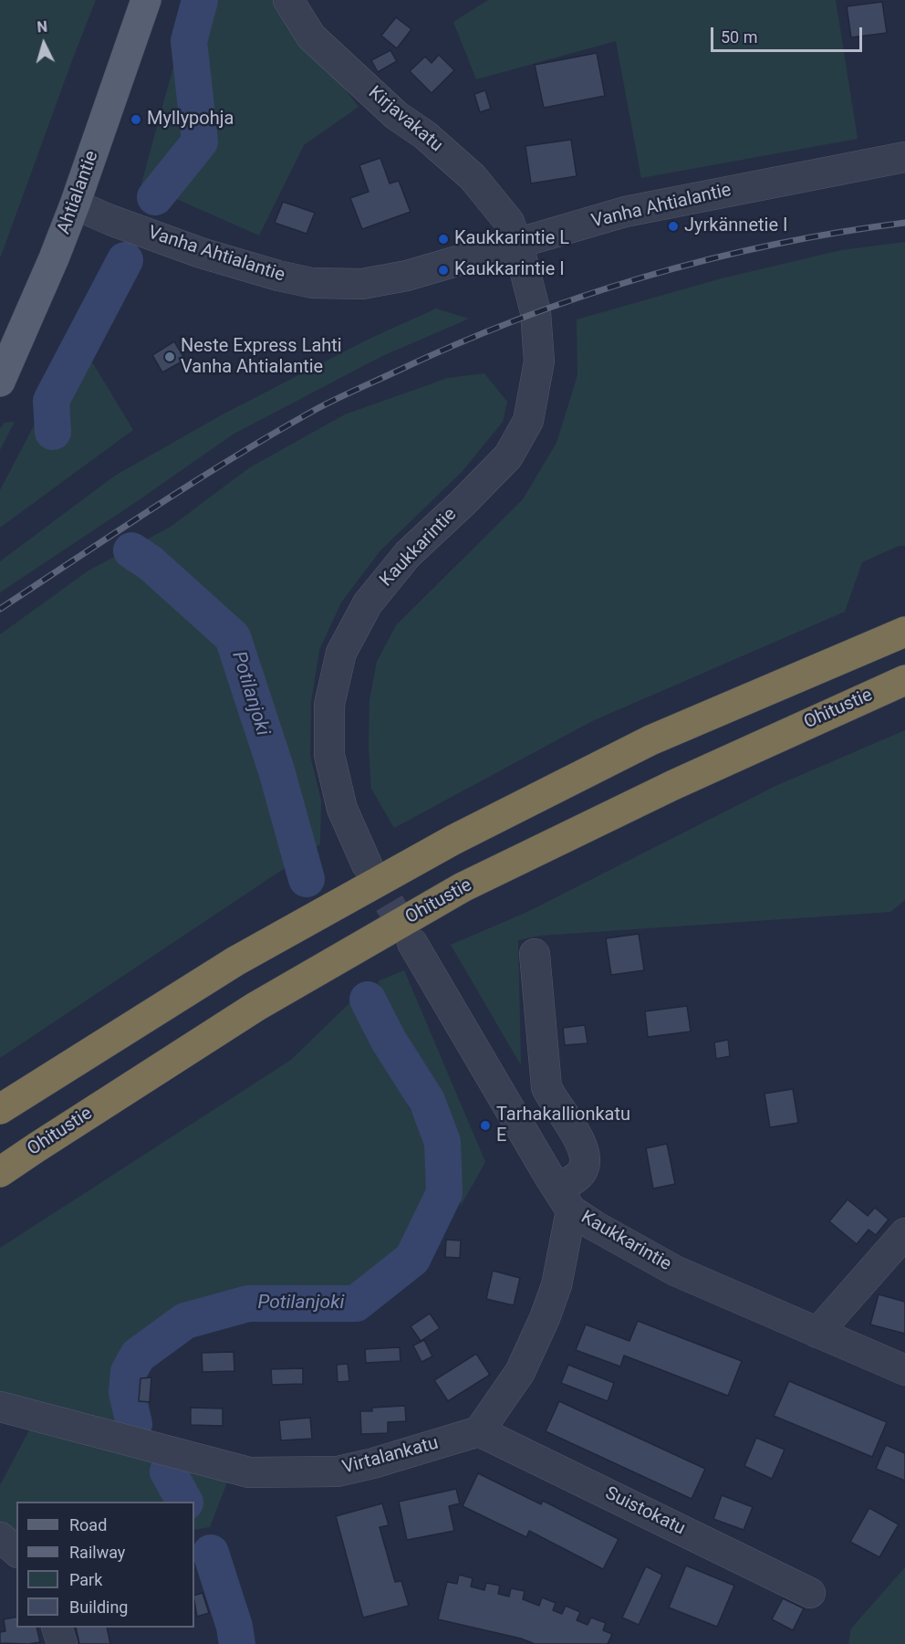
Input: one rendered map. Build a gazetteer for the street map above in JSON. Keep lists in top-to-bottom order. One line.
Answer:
{"streets":{"highway":["Ohitustie"],"main road":["Ahtialantie"],"street":["Kirjavakatu","Vanha Ahtialantie","Kaukkarintie","Virtalankatu","Suistokatu"]},"crossings":[["Kirjavakatu","Vanha Ahtialantie"],["Kirjavakatu","Kaukkarintie"],["Ahtialantie","Vanha Ahtialantie"],["Vanha Ahtialantie","Kaukkarintie"],["Virtalankatu","Suistokatu"]],"water":["Potilanjoki"],"places":["Myllypohja","Jyrkännetie I","Kaukkarintie L","Kaukkarintie I","Neste Express Lahti Vanha Ahtialantie","Tarhakallionkatu E"],"legend":["Road","Railway","Park","Building"],"scale_bar":"50 m","north":"top"}
